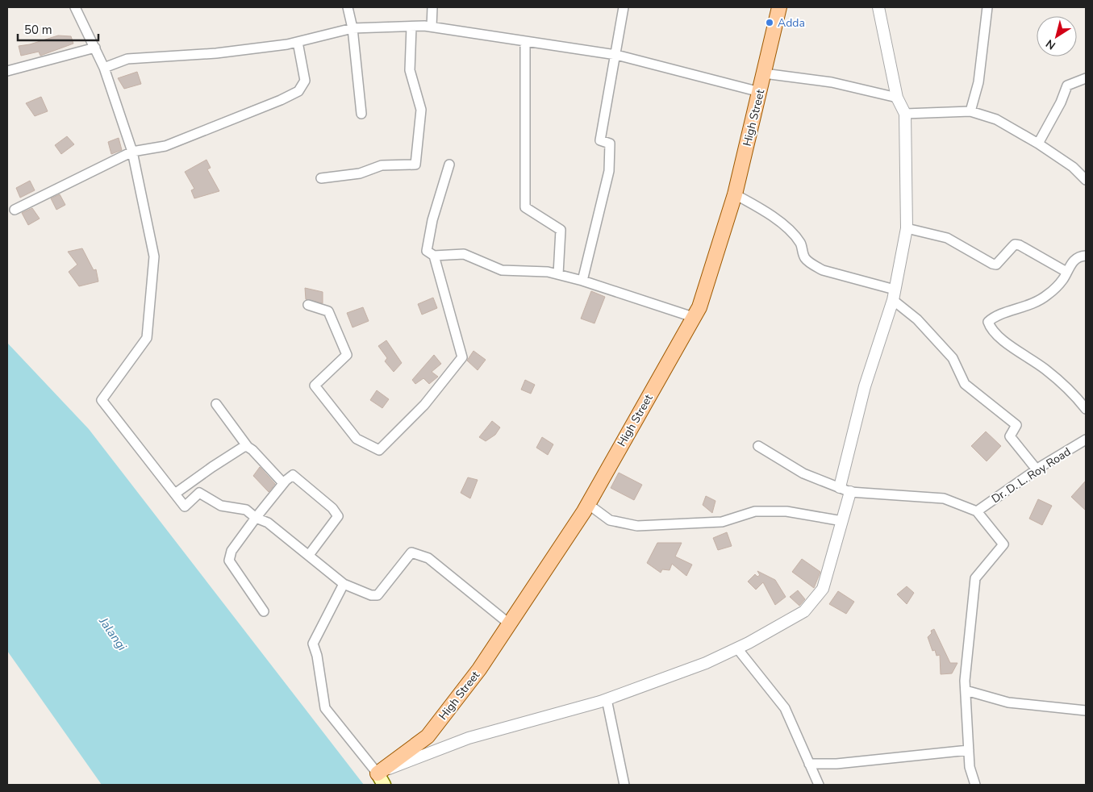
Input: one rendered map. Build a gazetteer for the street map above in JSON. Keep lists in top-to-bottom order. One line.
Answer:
{"streets":{"main road":["High Street"],"street":["Dr. D. L. Roy Road"]},"water":["Jalangi"],"places":["Adda"],"scale_bar":"50 m","north":"bottom left"}
